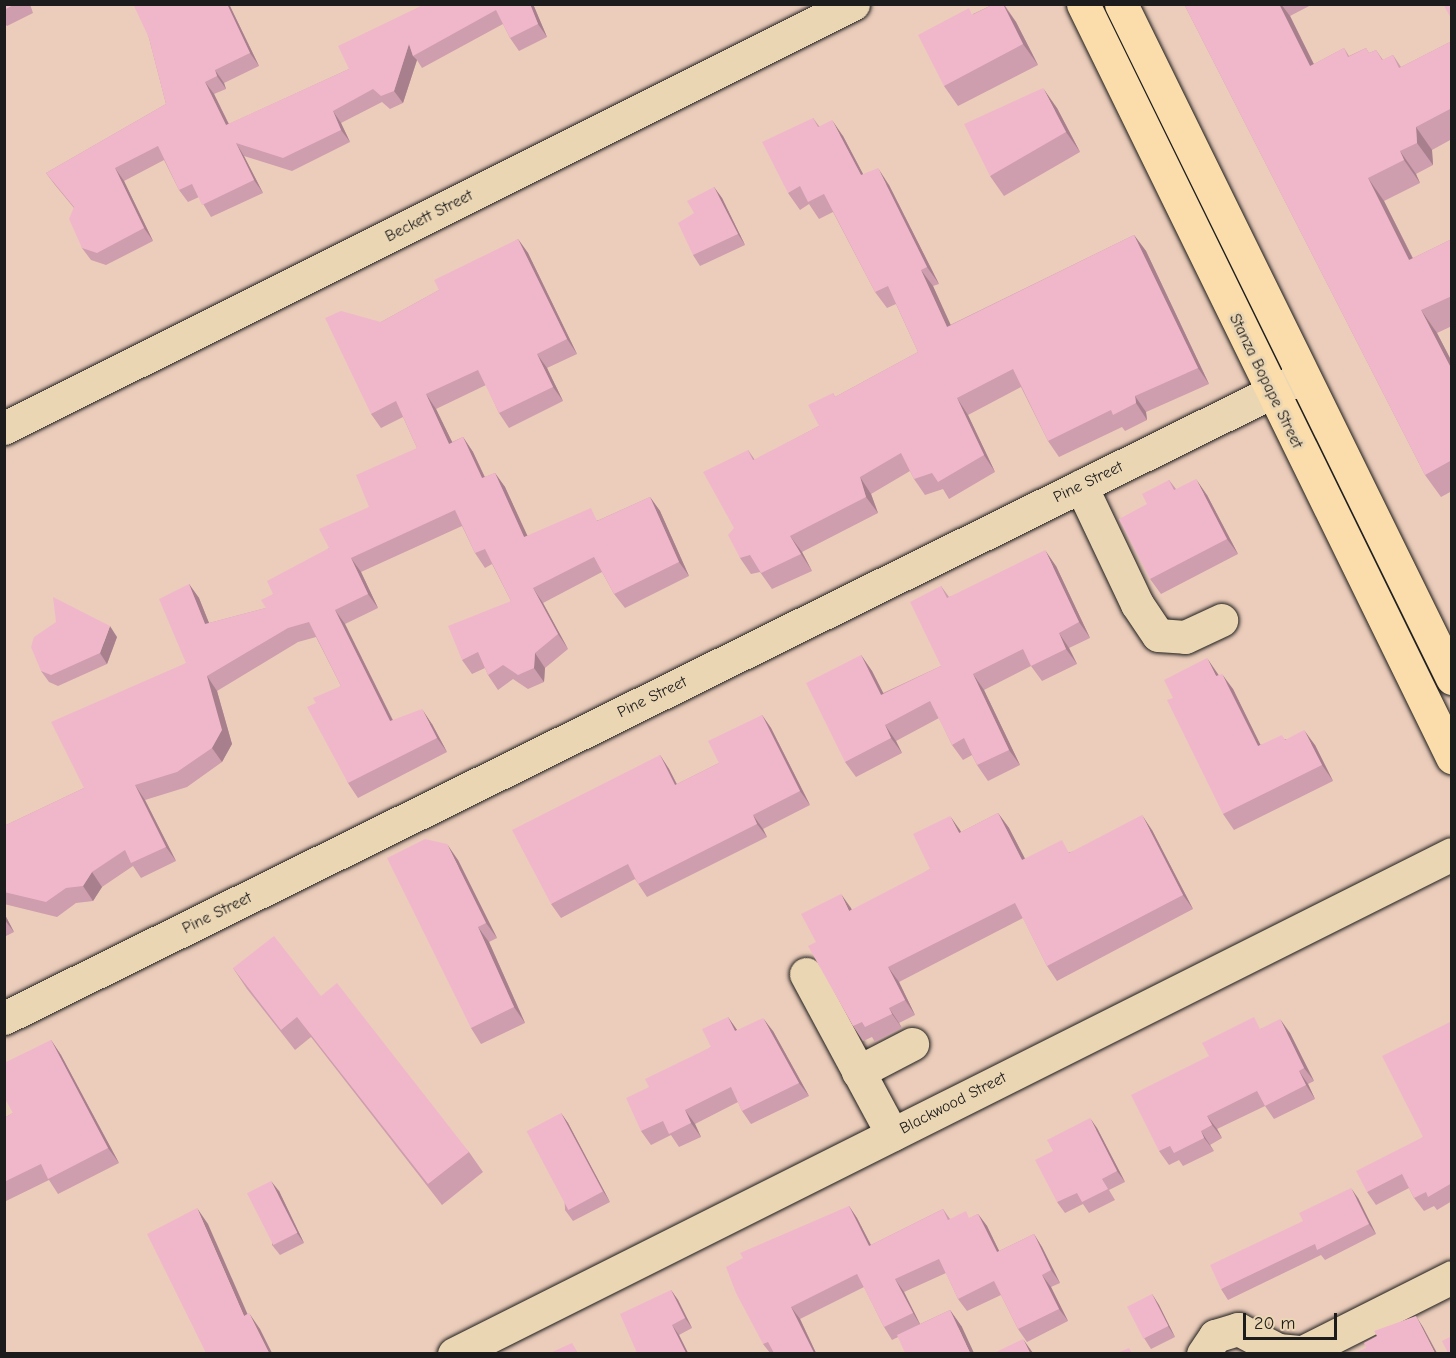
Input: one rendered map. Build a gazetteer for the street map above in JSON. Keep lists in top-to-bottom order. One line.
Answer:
{"streets":{"main road":["Stanza Bopape Street"],"street":["Beckett Street","Pine Street","Blackwood Street"]},"crossings":[["Stanza Bopape Street","Pine Street"]],"scale_bar":"20 m"}
